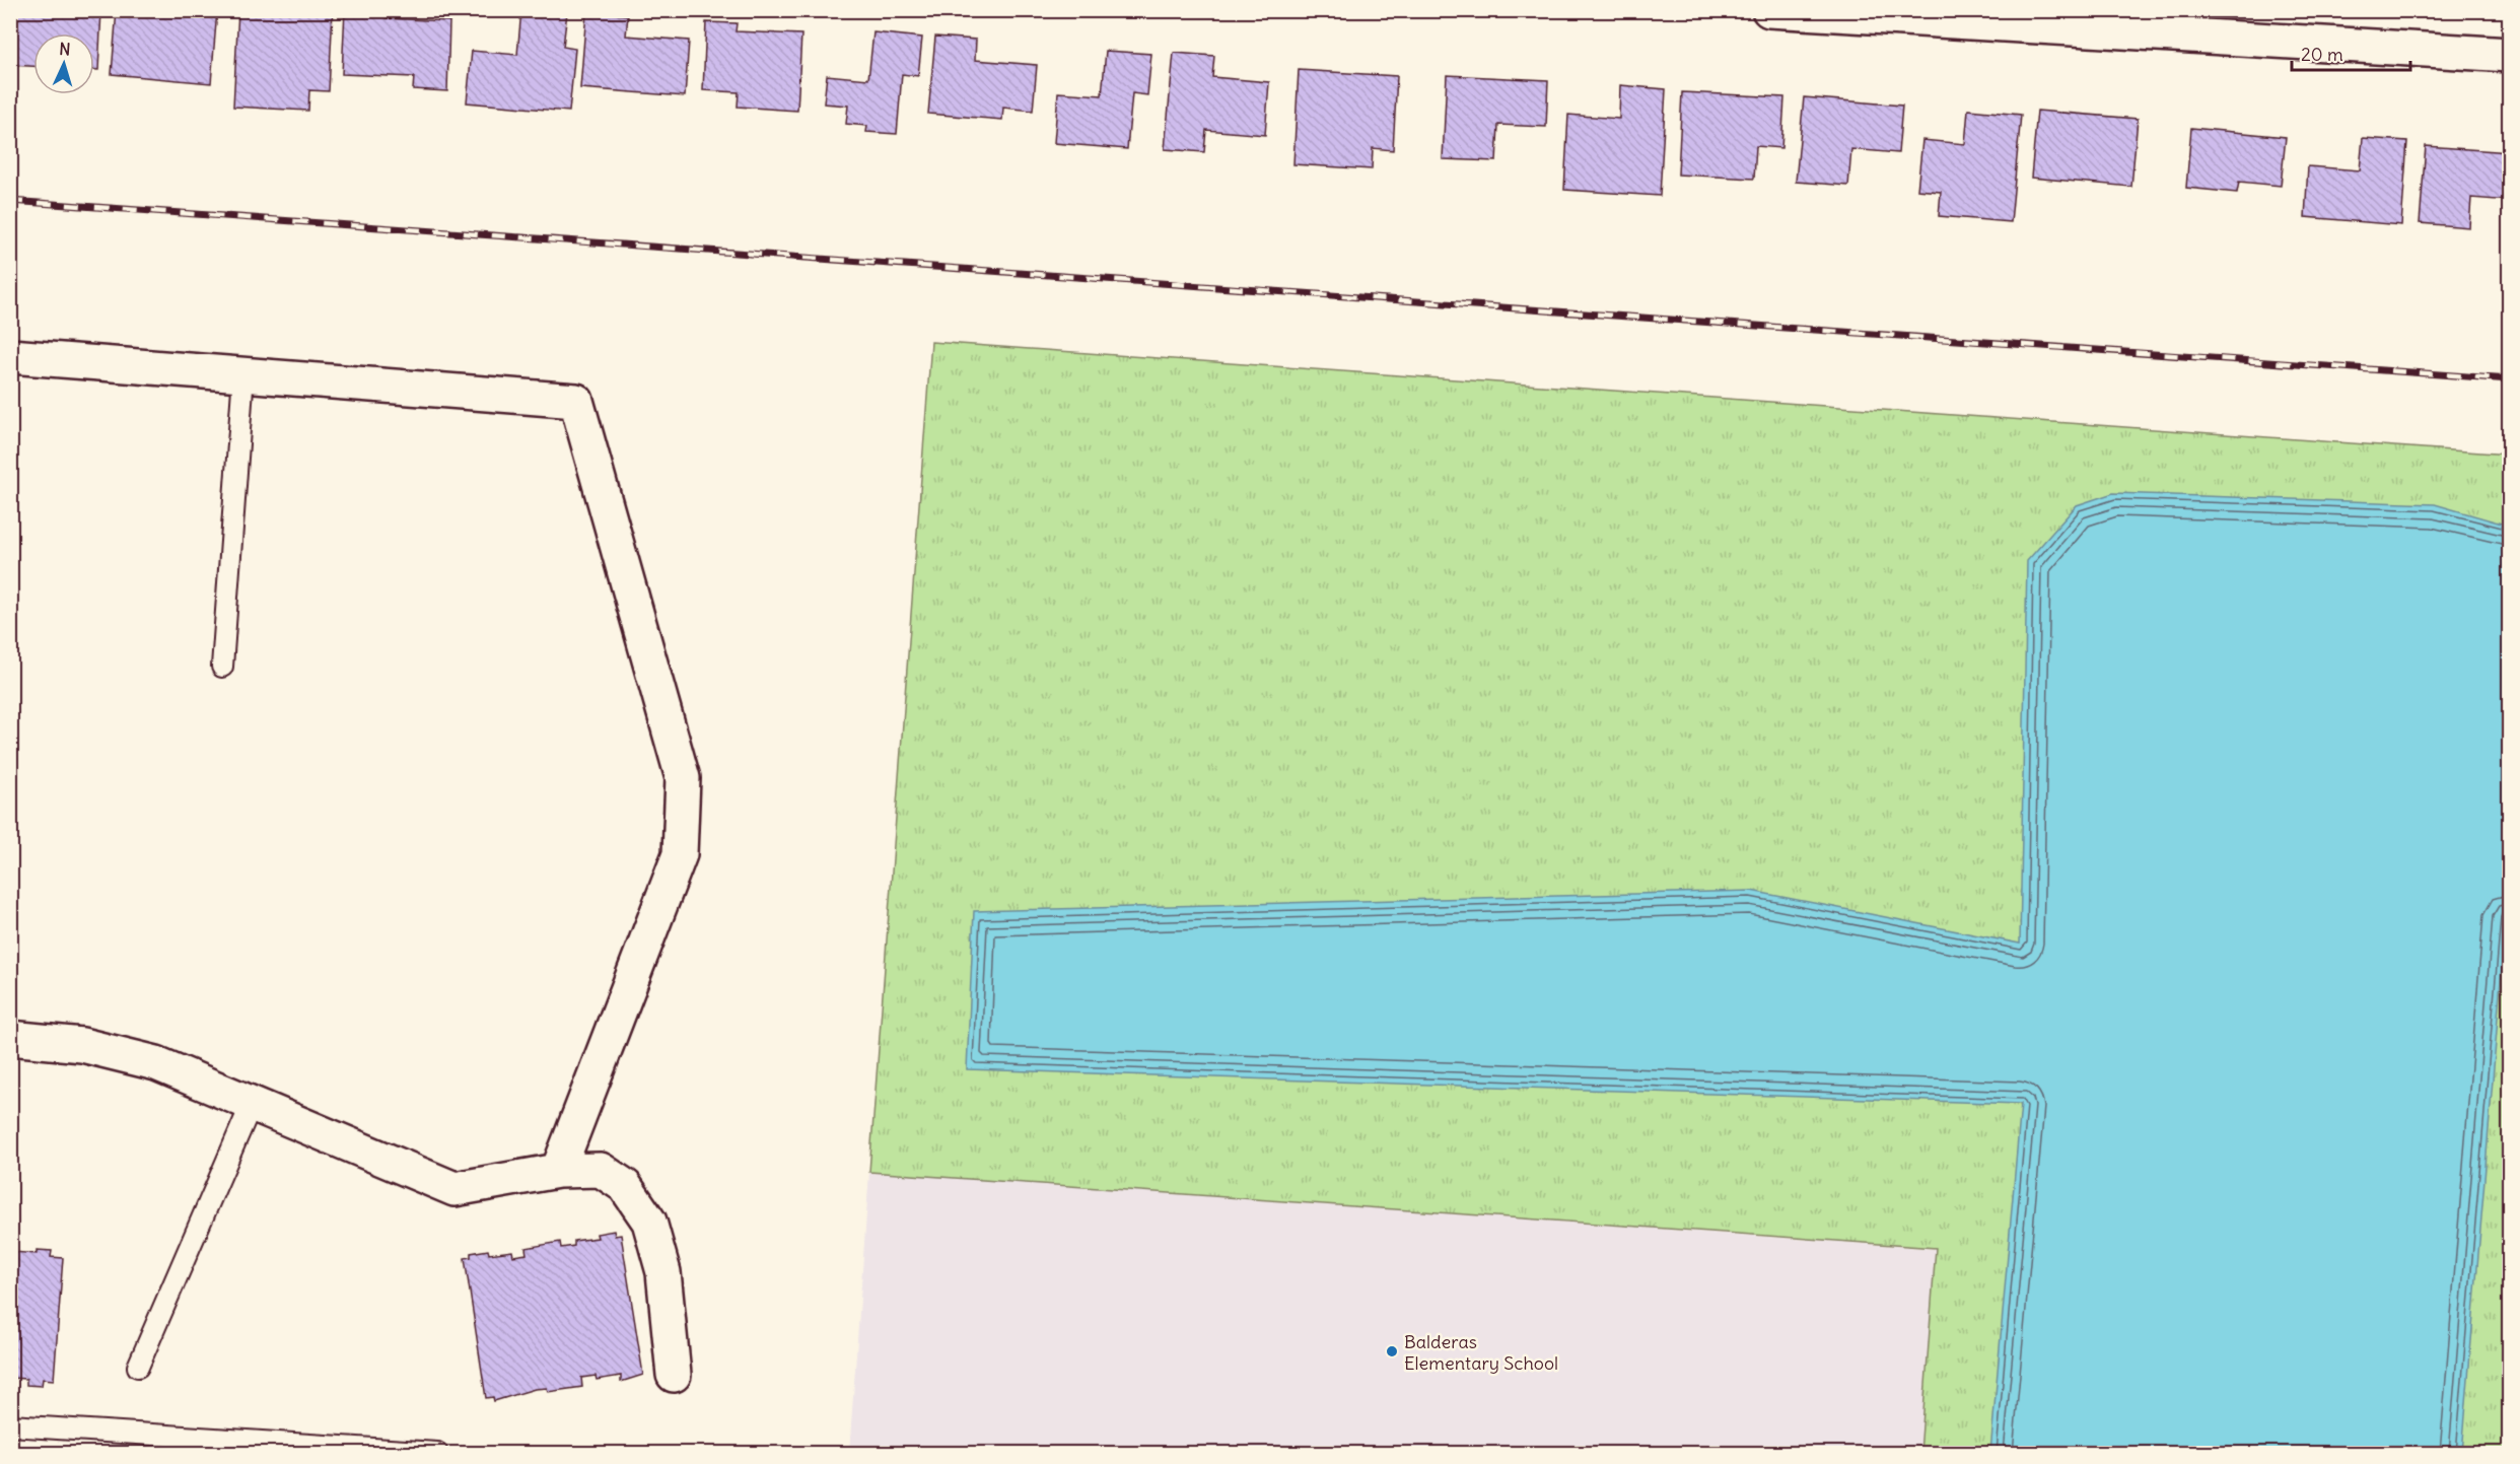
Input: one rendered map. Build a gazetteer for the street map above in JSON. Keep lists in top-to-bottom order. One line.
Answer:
{"places":["Balderas Elementary School"],"scale_bar":"20 m","north":"top"}
